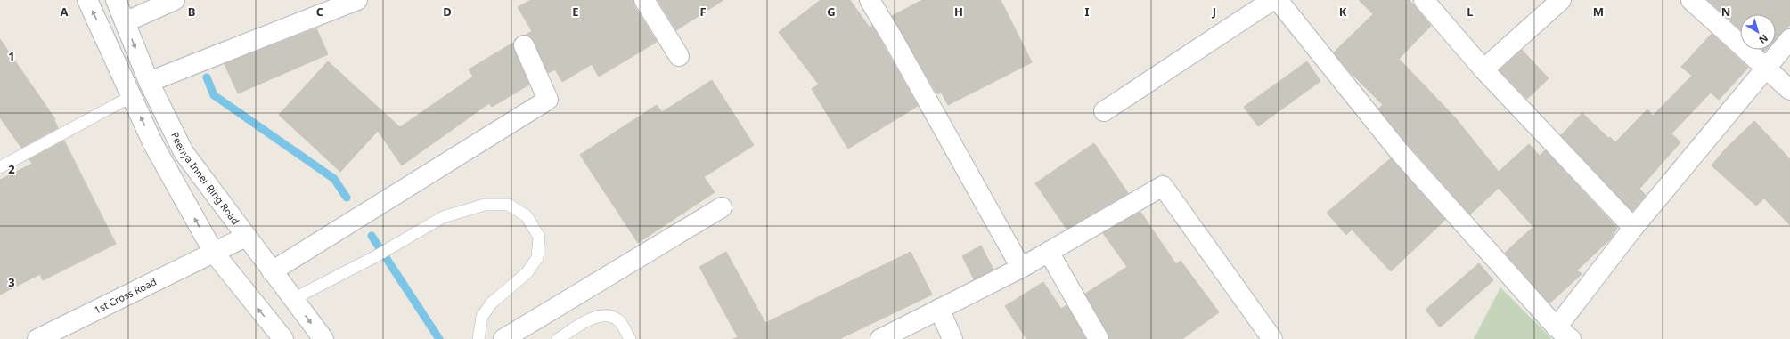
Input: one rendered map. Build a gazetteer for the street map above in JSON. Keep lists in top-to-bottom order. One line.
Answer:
{"streets":{"street":["Peenya Inner Ring Road","1st Cross Road"]},"crossings":[["Peenya Inner Ring Road","1st Cross Road"]],"north":"bottom right","grid":{"columns":["A","B","C","D","E","F","G","H","I","J","K","L","M","N"],"rows":["1","2","3"]}}
